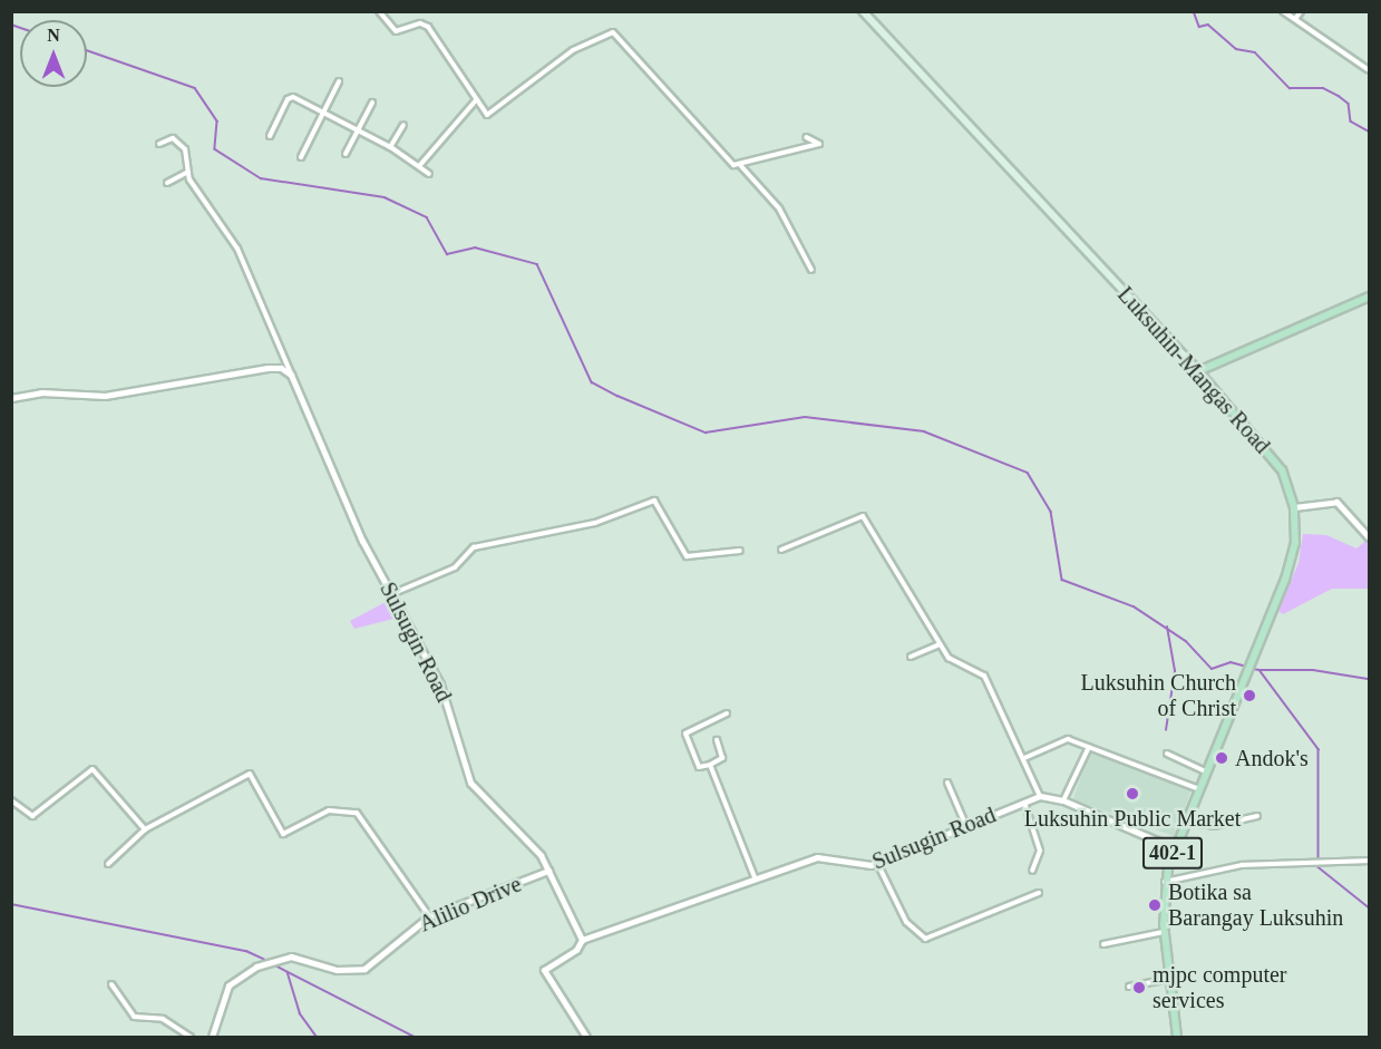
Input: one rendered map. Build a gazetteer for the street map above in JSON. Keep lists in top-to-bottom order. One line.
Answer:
{"streets":{"main road":["Luksuhin-Mangas Road","402-1"],"street":["Sulsugin Road","Alilio Drive"]},"crossings":[["Luksuhin-Mangas Road","Sulsugin Road"],["Sulsugin Road","Alilio Drive"]],"places":["Luksuhin Church of Christ","Andok's","Luksuhin Public Market","Botika sa Barangay Luksuhin","mjpc computer services"],"north":"top"}
